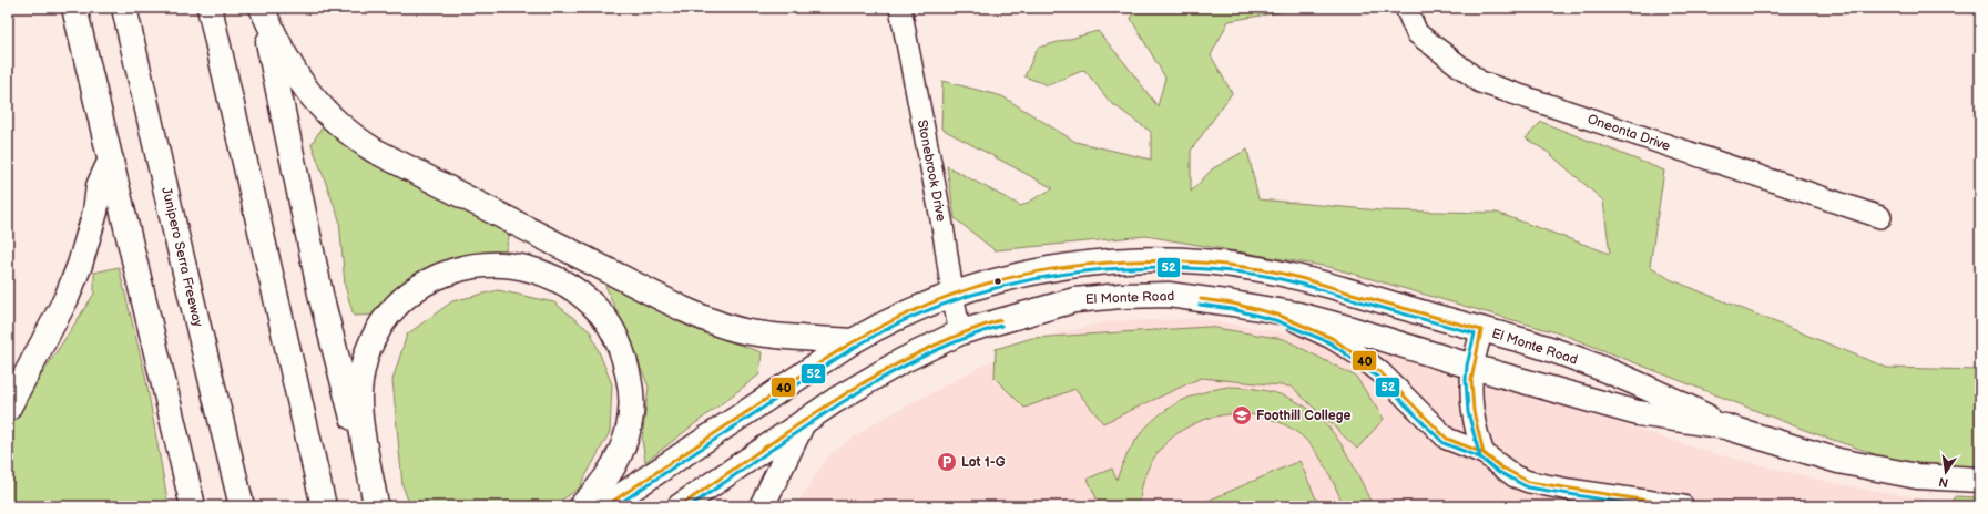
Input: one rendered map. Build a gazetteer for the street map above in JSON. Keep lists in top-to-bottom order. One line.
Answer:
{"streets":{"main road":["Junipero Serra Freeway","El Monte Road"],"street":["Oneonta Drive","Stonebrook Drive"]},"crossings":[["Stonebrook Drive","El Monte Road"]],"places":{"school or university":["Foothill College"],"parking":["Lot 1-G"]},"lines":["transit line 40","transit line 52"],"north":"bottom"}
